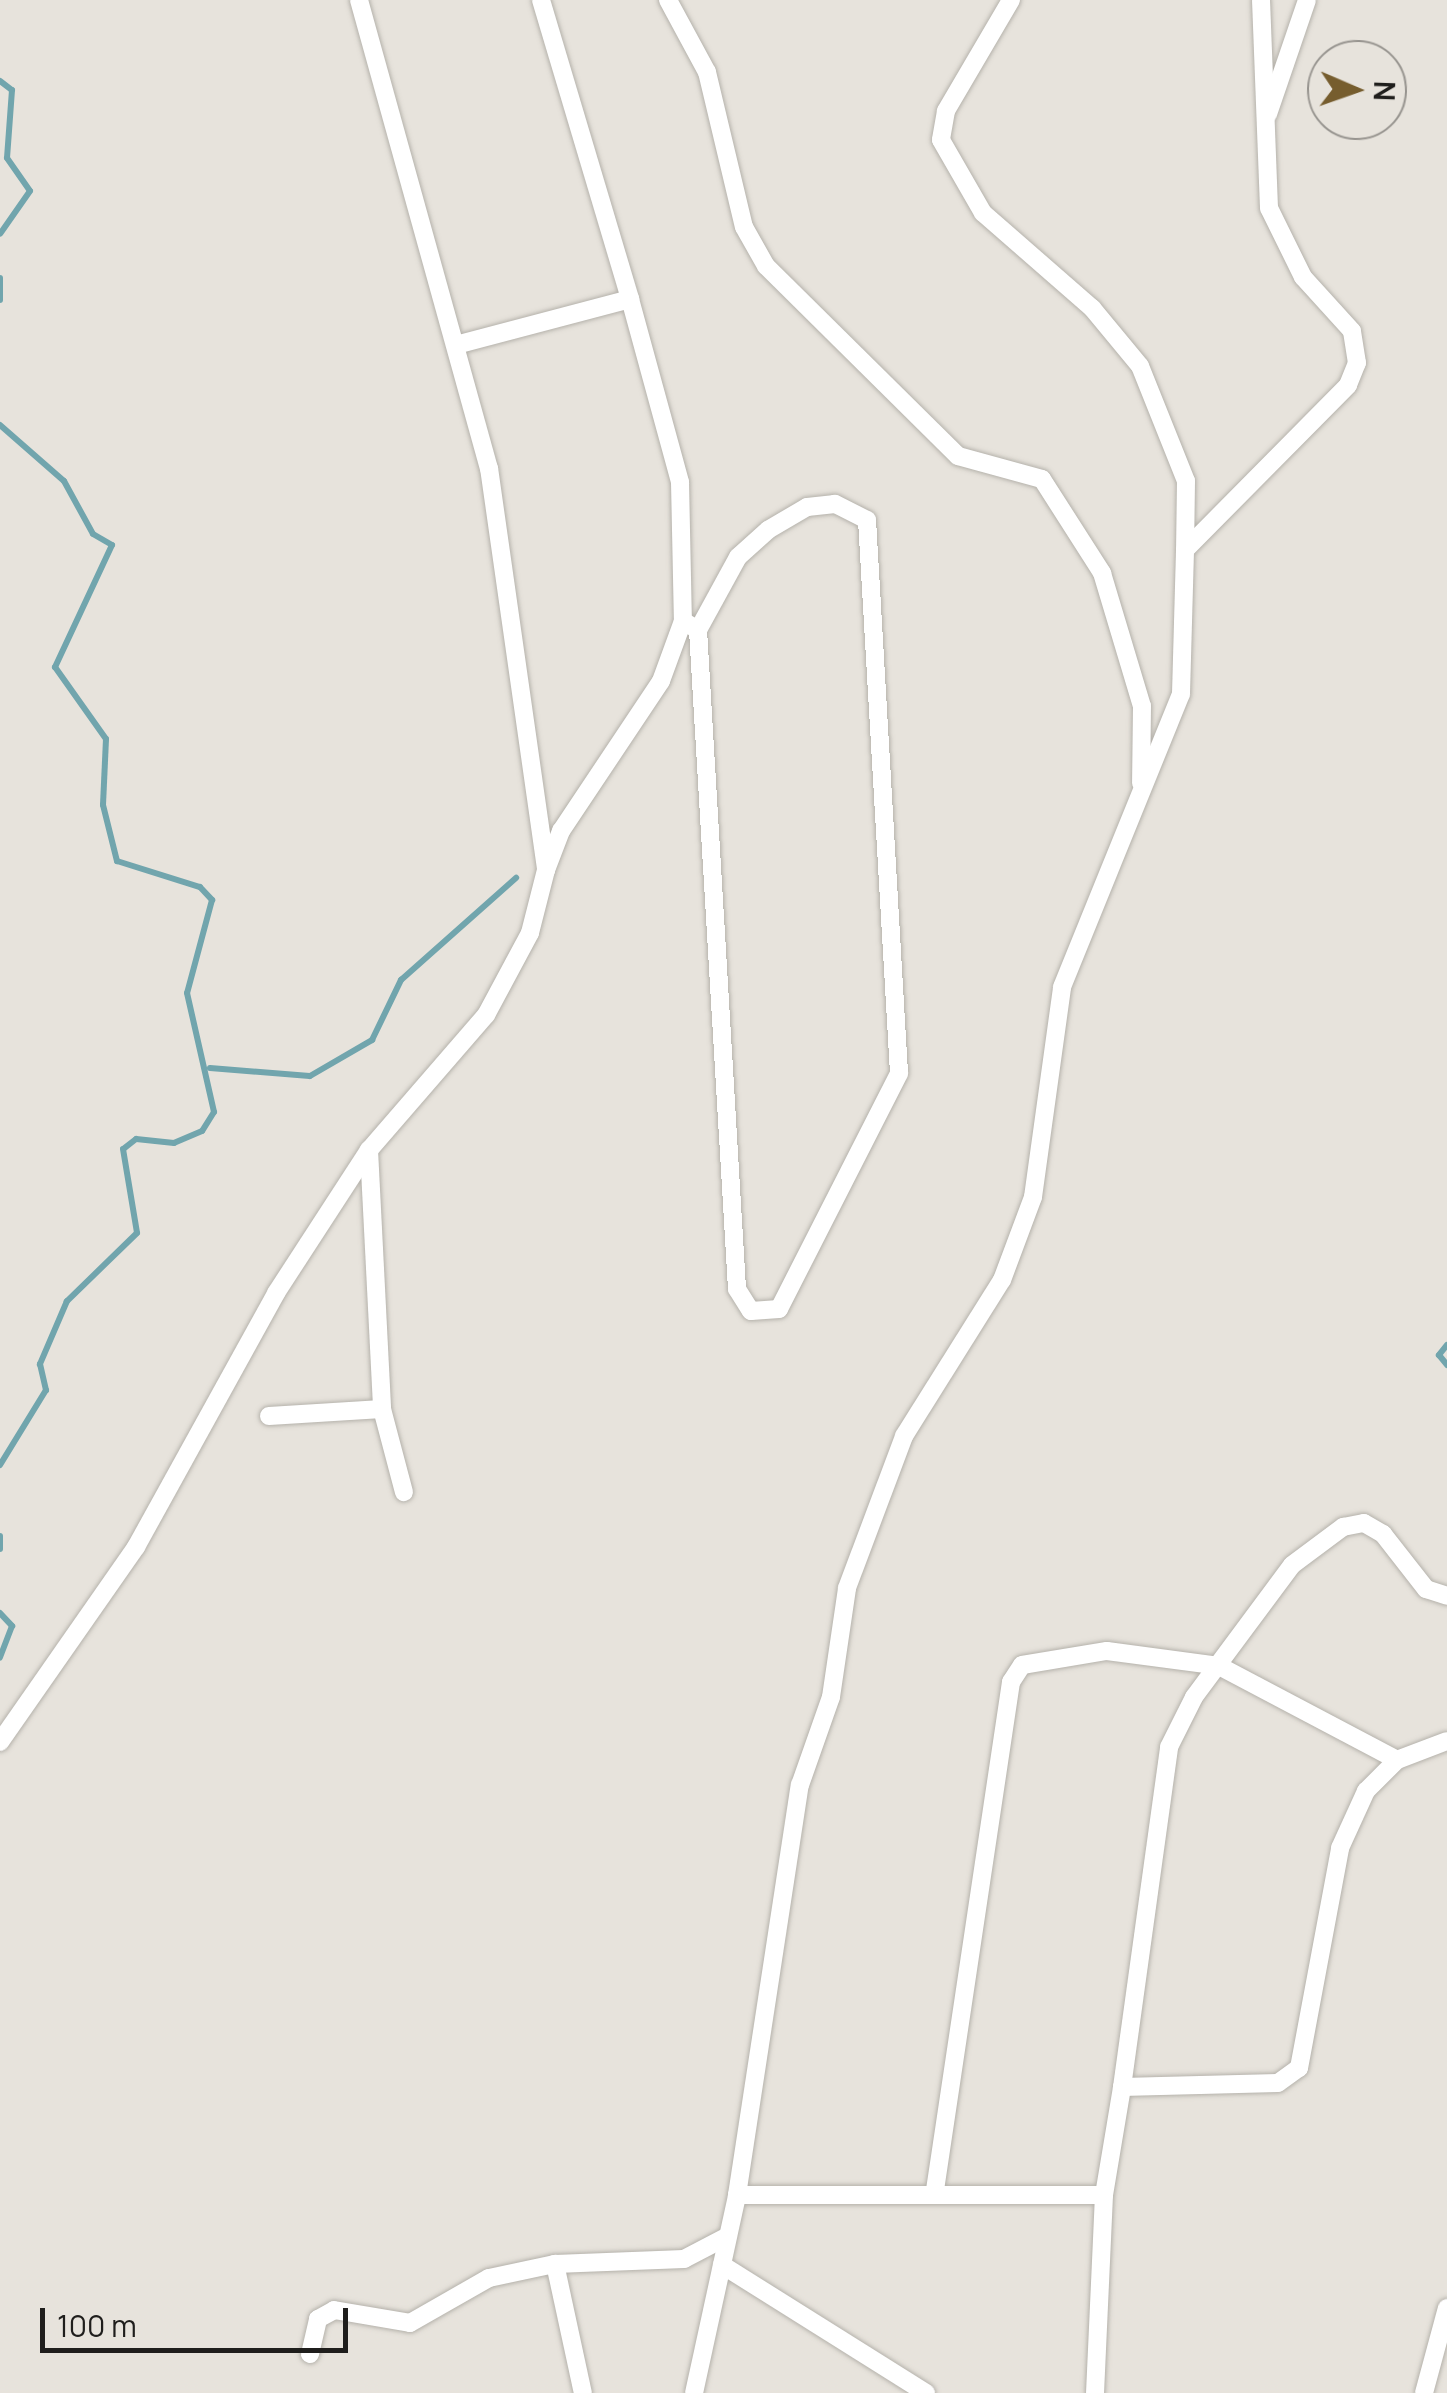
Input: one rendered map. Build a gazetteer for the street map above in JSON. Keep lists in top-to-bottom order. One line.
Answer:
{"scale_bar":"100 m","north":"right"}
